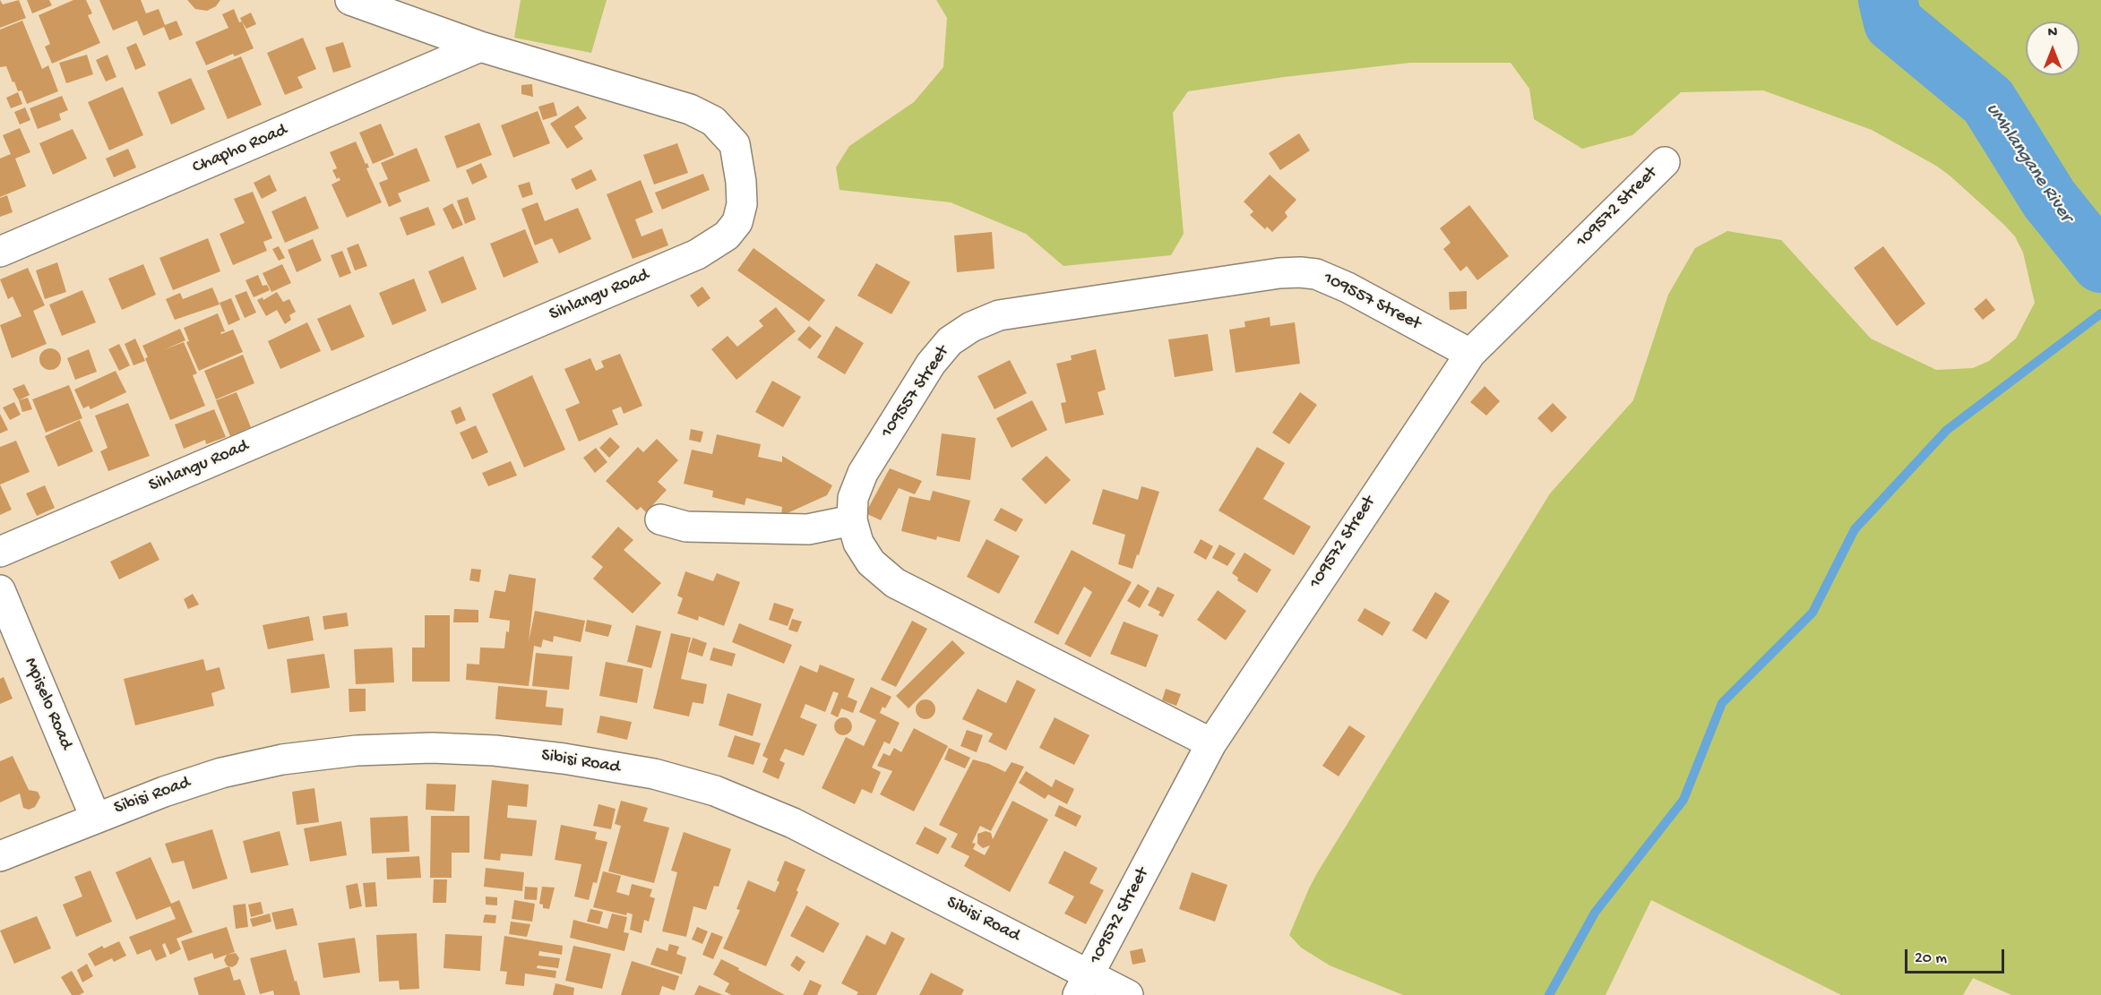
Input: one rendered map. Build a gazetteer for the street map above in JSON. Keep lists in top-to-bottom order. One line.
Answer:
{"streets":{"street":["Chapho Road","109572 Street","Sihlangu Road","109557 Street","Mpiselo Road","Sibisi Road"]},"crossings":[["Chapho Road","Sihlangu Road"],["109572 Street","109557 Street"],["109572 Street","Sibisi Road"],["Mpiselo Road","Sibisi Road"]],"water":["uMhlangane River"],"scale_bar":"20 m","north":"top"}
